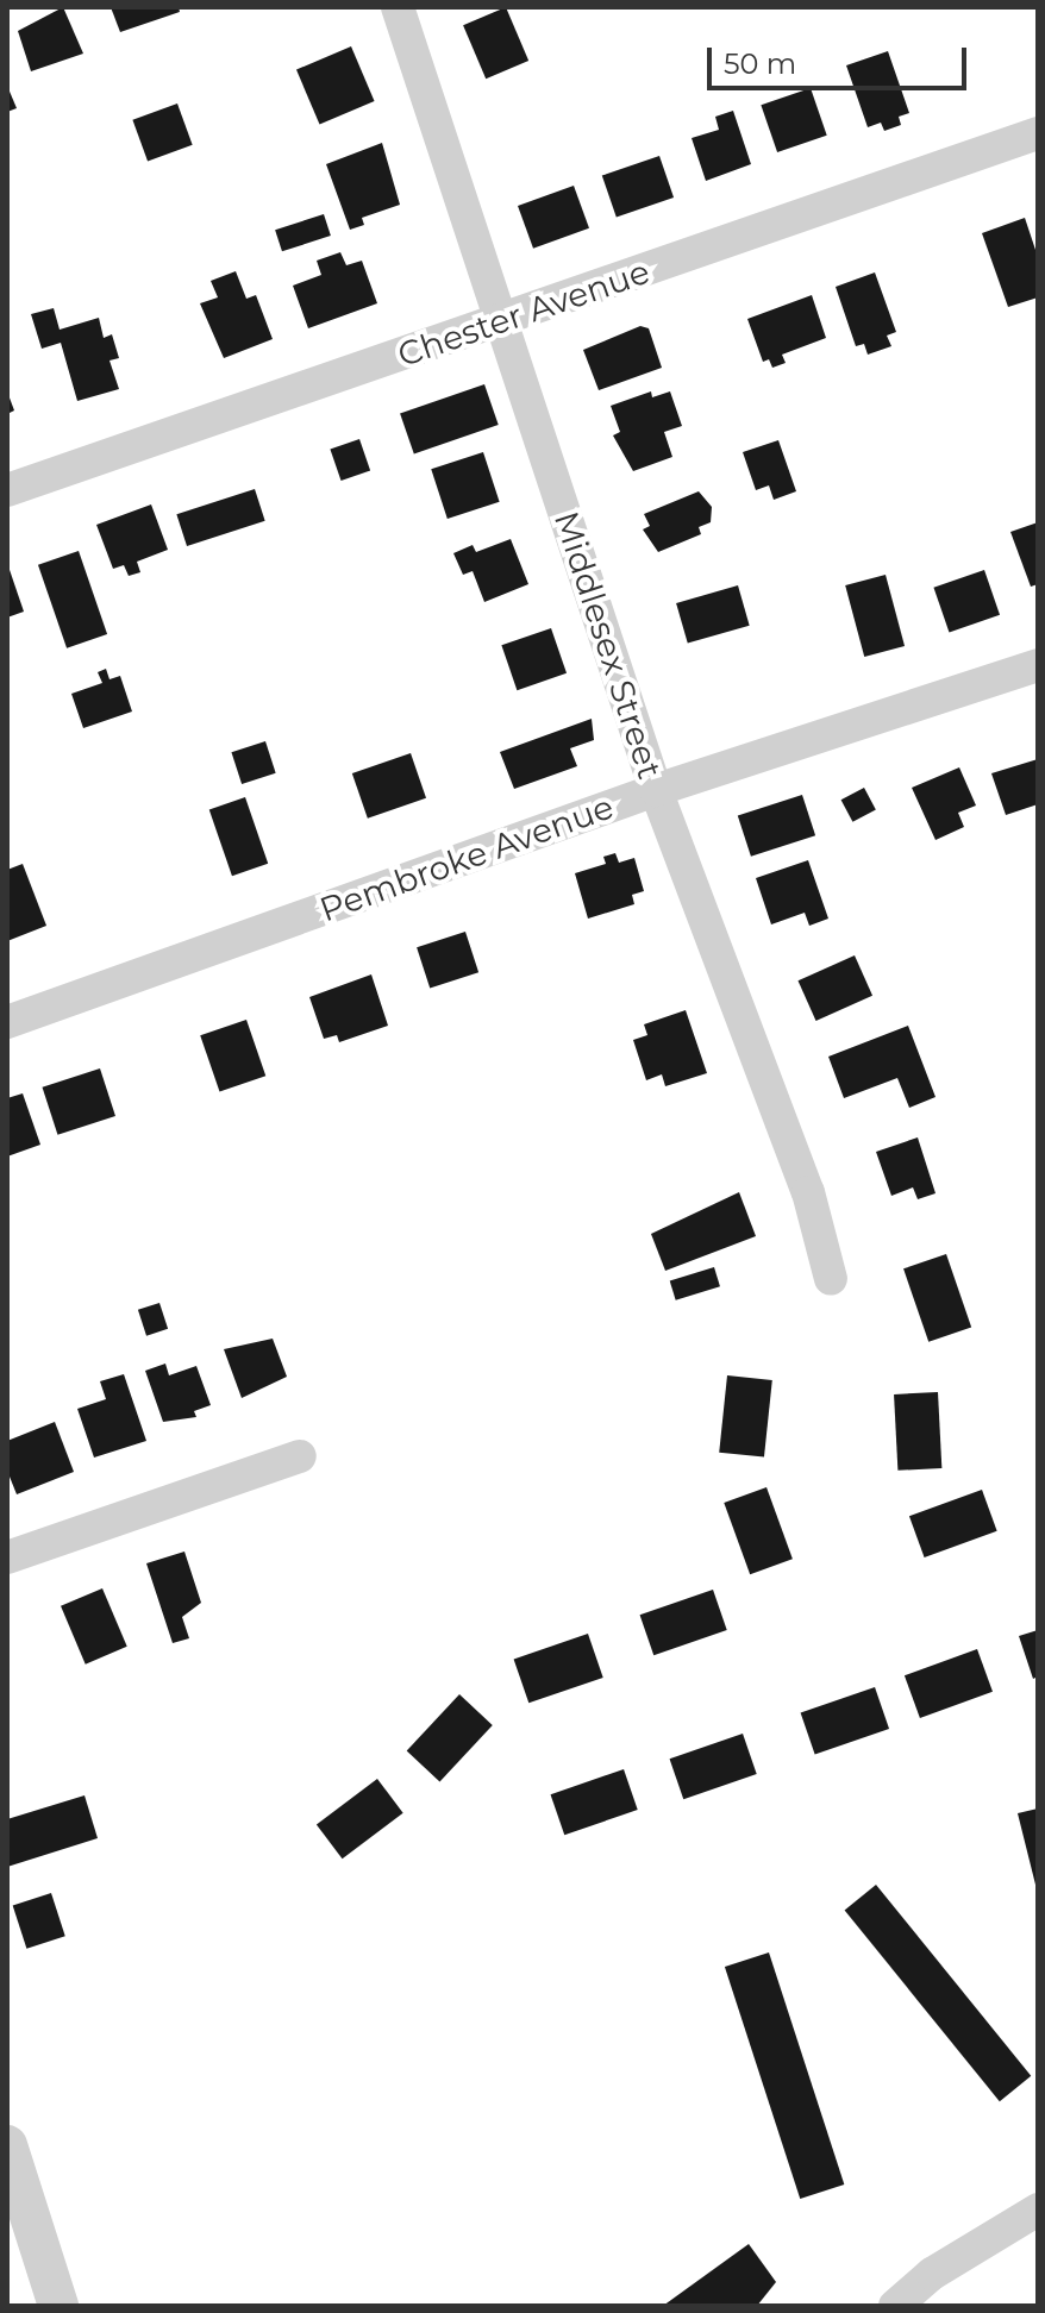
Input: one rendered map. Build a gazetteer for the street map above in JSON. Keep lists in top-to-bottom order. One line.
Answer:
{"streets":{"street":["Chester Avenue","Middlesex Street","Pembroke Avenue"]},"crossings":[["Chester Avenue","Middlesex Street"],["Middlesex Street","Pembroke Avenue"]],"scale_bar":"50 m"}
